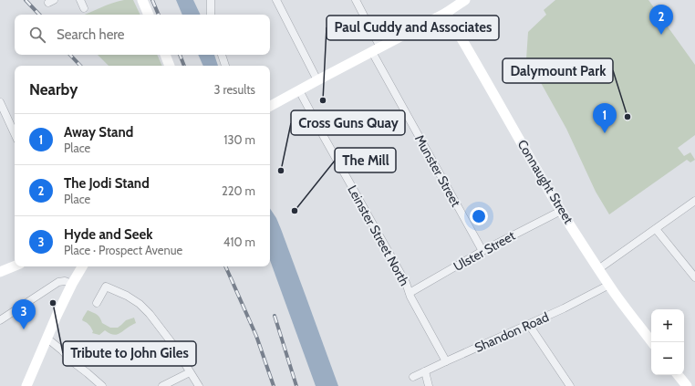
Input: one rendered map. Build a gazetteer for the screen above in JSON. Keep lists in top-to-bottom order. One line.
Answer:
{"streets":{"street":["Munster Street","Connaught Street","Leinster Street North","Ulster Street","Shandon Road"]},"crossings":[["Munster Street","Ulster Street"],["Connaught Street","Ulster Street"],["Connaught Street","Shandon Road"],["Leinster Street North","Ulster Street"],["Leinster Street North","Shandon Road"]],"places":["Paul Cuddy and Associates","Dalymount Park","Cross Guns Quay","The Mill","Tribute to John Giles"],"page":{"pins":["2","1","3"],"search":"Search here","heading":["Nearby","3 results"],"list":[{"mark":"1","name":"Away Stand","note":"Place","value":"130 m"},{"mark":"2","name":"The Jodi Stand","note":"Place","value":"220 m"},{"mark":"3","name":"Hyde and Seek","note":"Place · Prospect Avenue","value":"410 m"}],"map_buttons":["+","−"]}}
